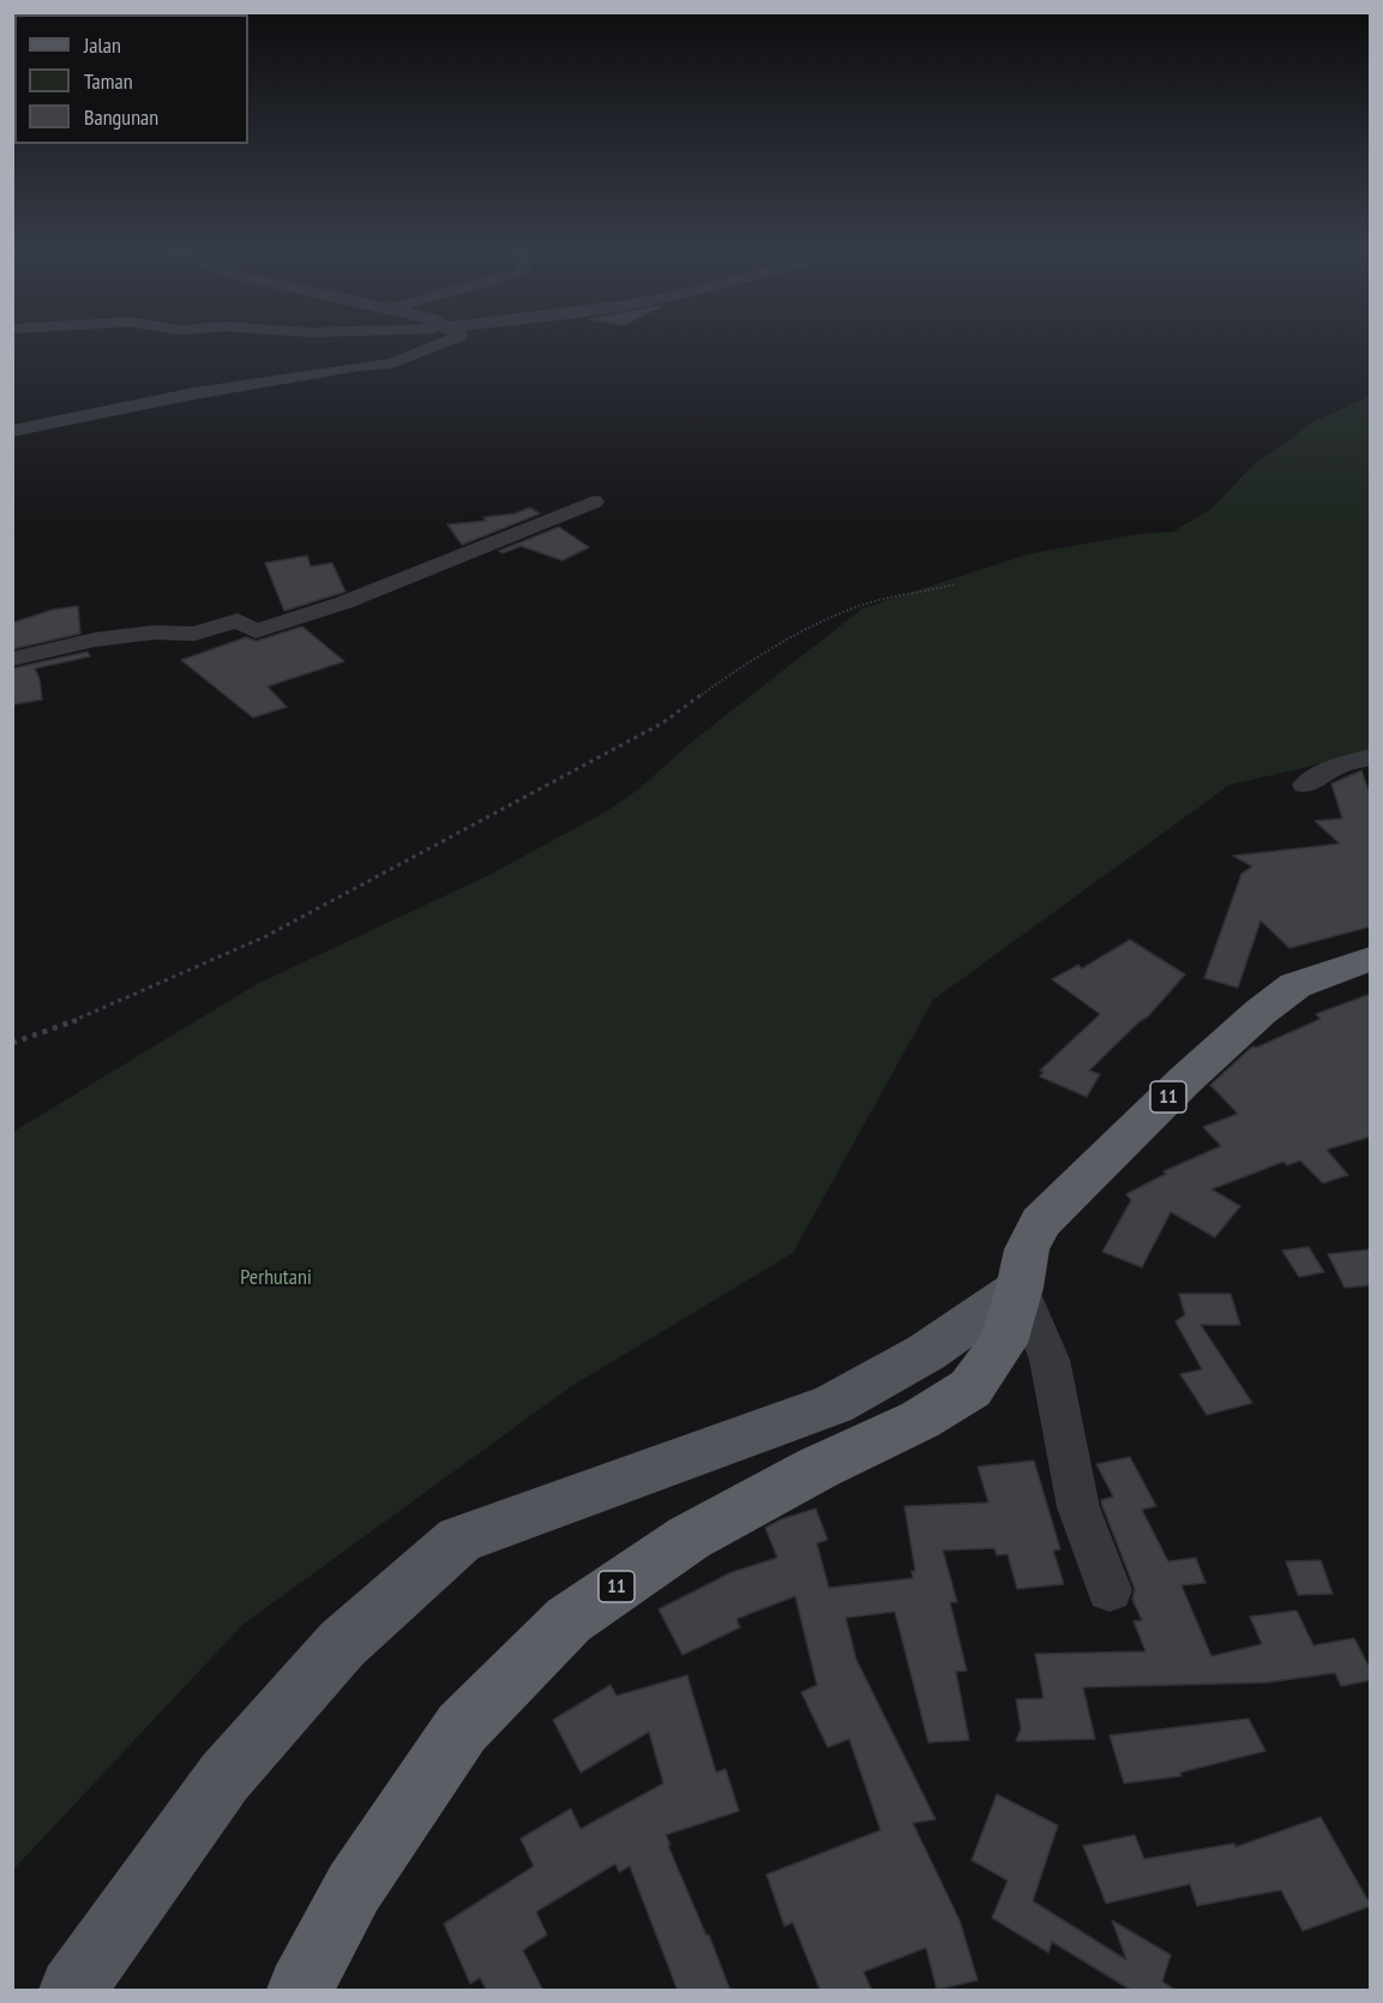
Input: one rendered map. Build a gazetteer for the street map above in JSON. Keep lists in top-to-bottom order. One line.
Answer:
{"streets":{"highway":["11"]},"parks":["Perhutani"],"legend":["Jalan","Taman","Bangunan"]}
